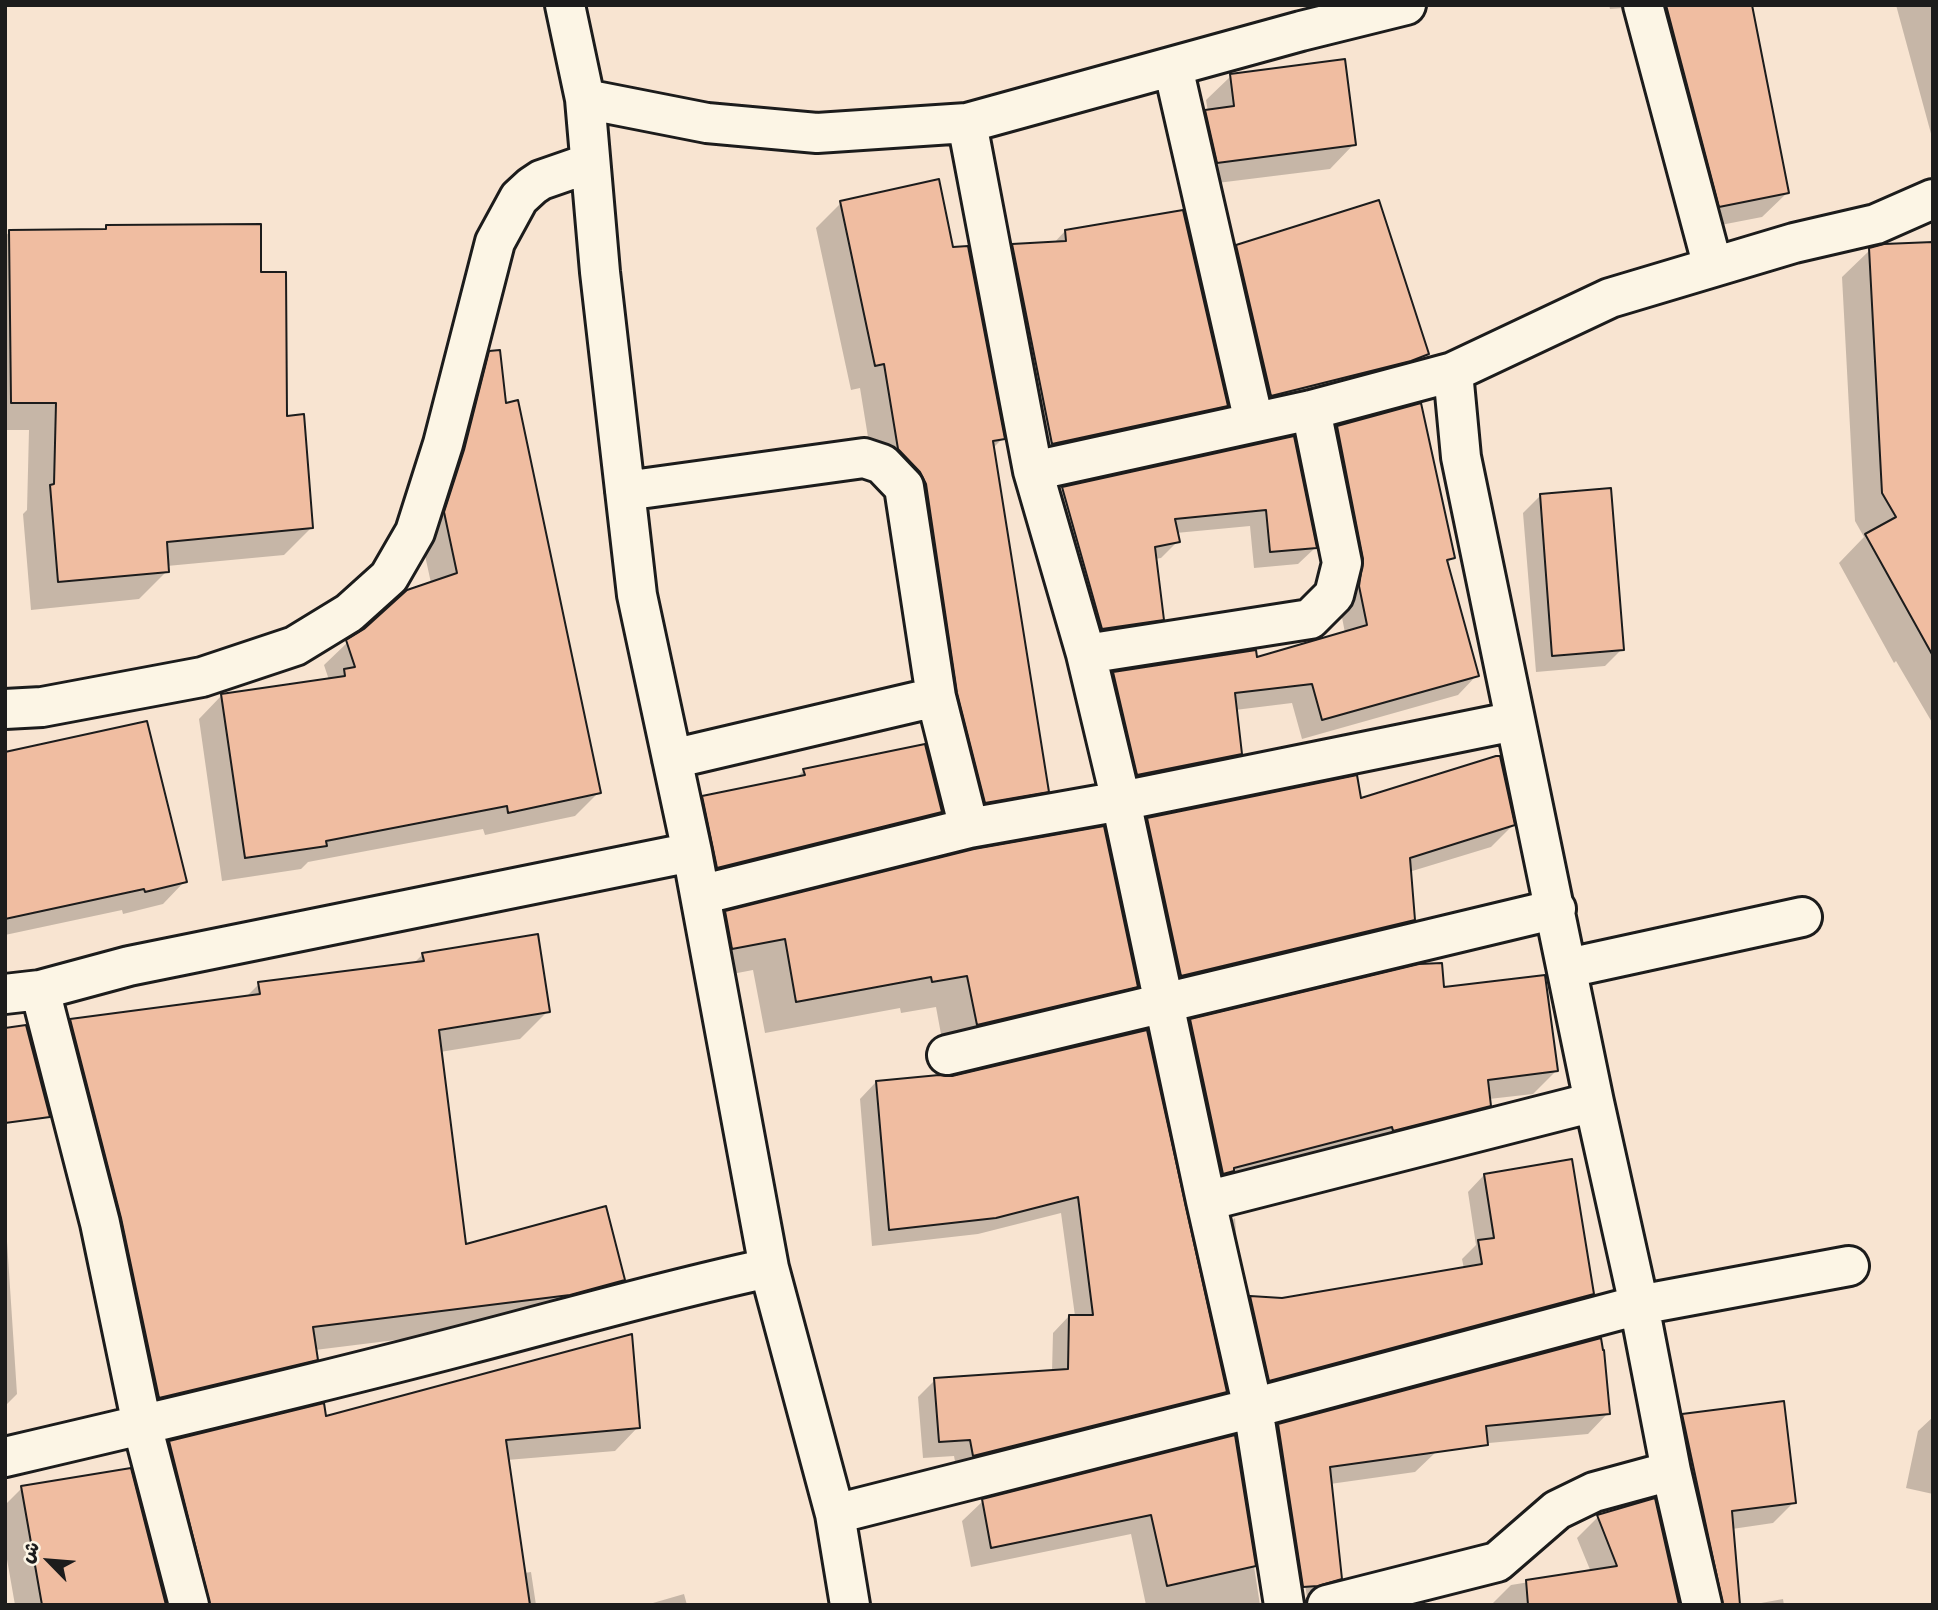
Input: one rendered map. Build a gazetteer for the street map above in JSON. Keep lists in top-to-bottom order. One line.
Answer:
{"north":"top left"}
